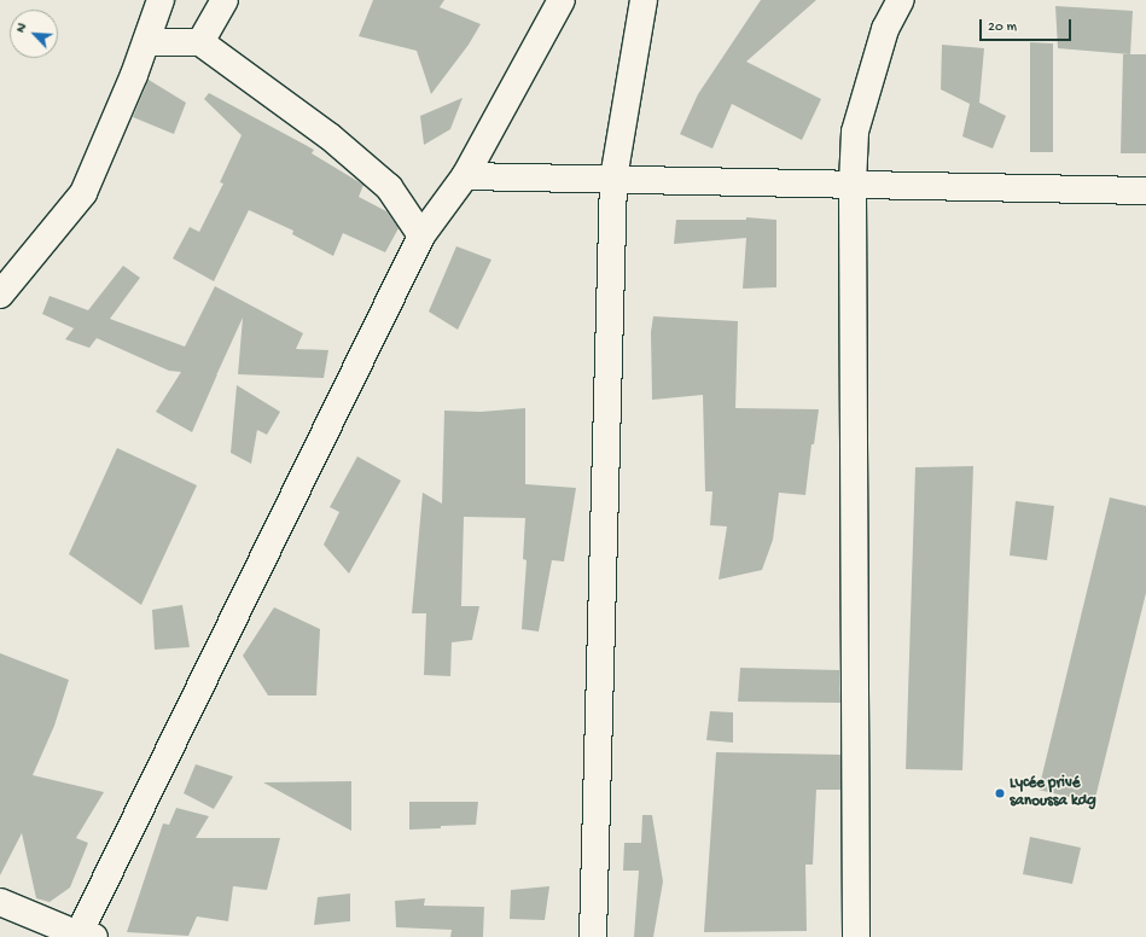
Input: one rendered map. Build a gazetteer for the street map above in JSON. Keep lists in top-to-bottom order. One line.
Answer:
{"places":["Lycée privé sanoussa kdg"],"scale_bar":"20 m","north":"top left"}
